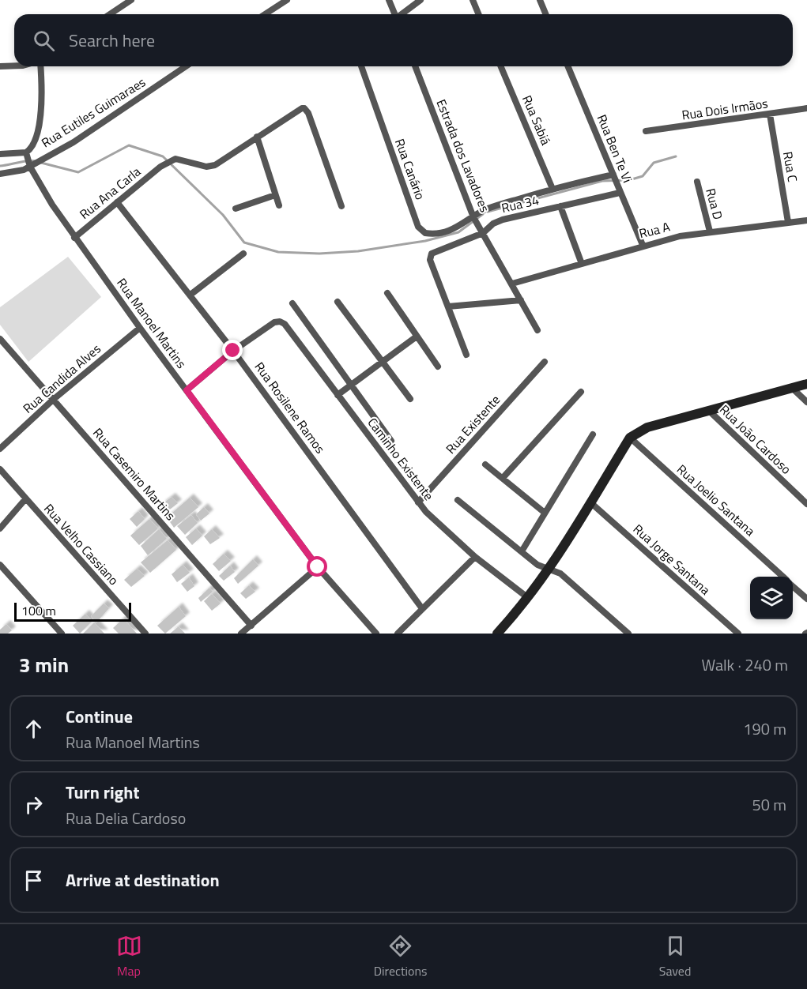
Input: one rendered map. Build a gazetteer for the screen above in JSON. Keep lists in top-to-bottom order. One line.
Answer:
{"streets":{"street":["Rua Dois Irmãos","Rua Eutiles Guimaraes","Rua Sabiá","Rua Ben Te Vi","Estrada dos Lavadores","Rua C","Rua Canário","Rua Ana Carla","Rua 34","Rua D","Rua A","Rua Manoel Martins","Rua Candida Alves","Rua Rosilene Ramos","Rua Existente","Rua João Cardoso","Caminho Existente","Rua Casemiro Martins","Rua Joelio Santana","Rua Velho Cassiano","Rua Jorge Santana"]},"crossings":[["Rua Dois Irmãos","Rua C"],["Rua Eutiles Guimaraes","Rua Manoel Martins"],["Rua Sabiá","Rua 34"],["Rua Ben Te Vi","Rua 34"],["Rua Ben Te Vi","Rua A"],["Estrada dos Lavadores","Rua Canário"],["Estrada dos Lavadores","Rua 34"],["Estrada dos Lavadores","Rua A"],["Rua C","Rua A"],["Rua Canário","Rua 34"],["Rua Ana Carla","Rua Manoel Martins"],["Rua Ana Carla","Rua Rosilene Ramos"],["Rua D","Rua A"],["Rua Manoel Martins","Rua Candida Alves"],["Rua Candida Alves","Rua Casemiro Martins"],["Rua Rosilene Ramos","Caminho Existente"],["Rua Existente","Caminho Existente"]],"scale_bar":"100 m","page":{"search":"Search here","scale":"100 m","heading":["3 min","Walk · 240 m"],"list":[["Continue","Rua Manoel Martins","190 m"],["Turn right","Rua Delia Cardoso","50 m"],"Arrive at destination"],"nav":["Map","Directions","Saved"]}}
